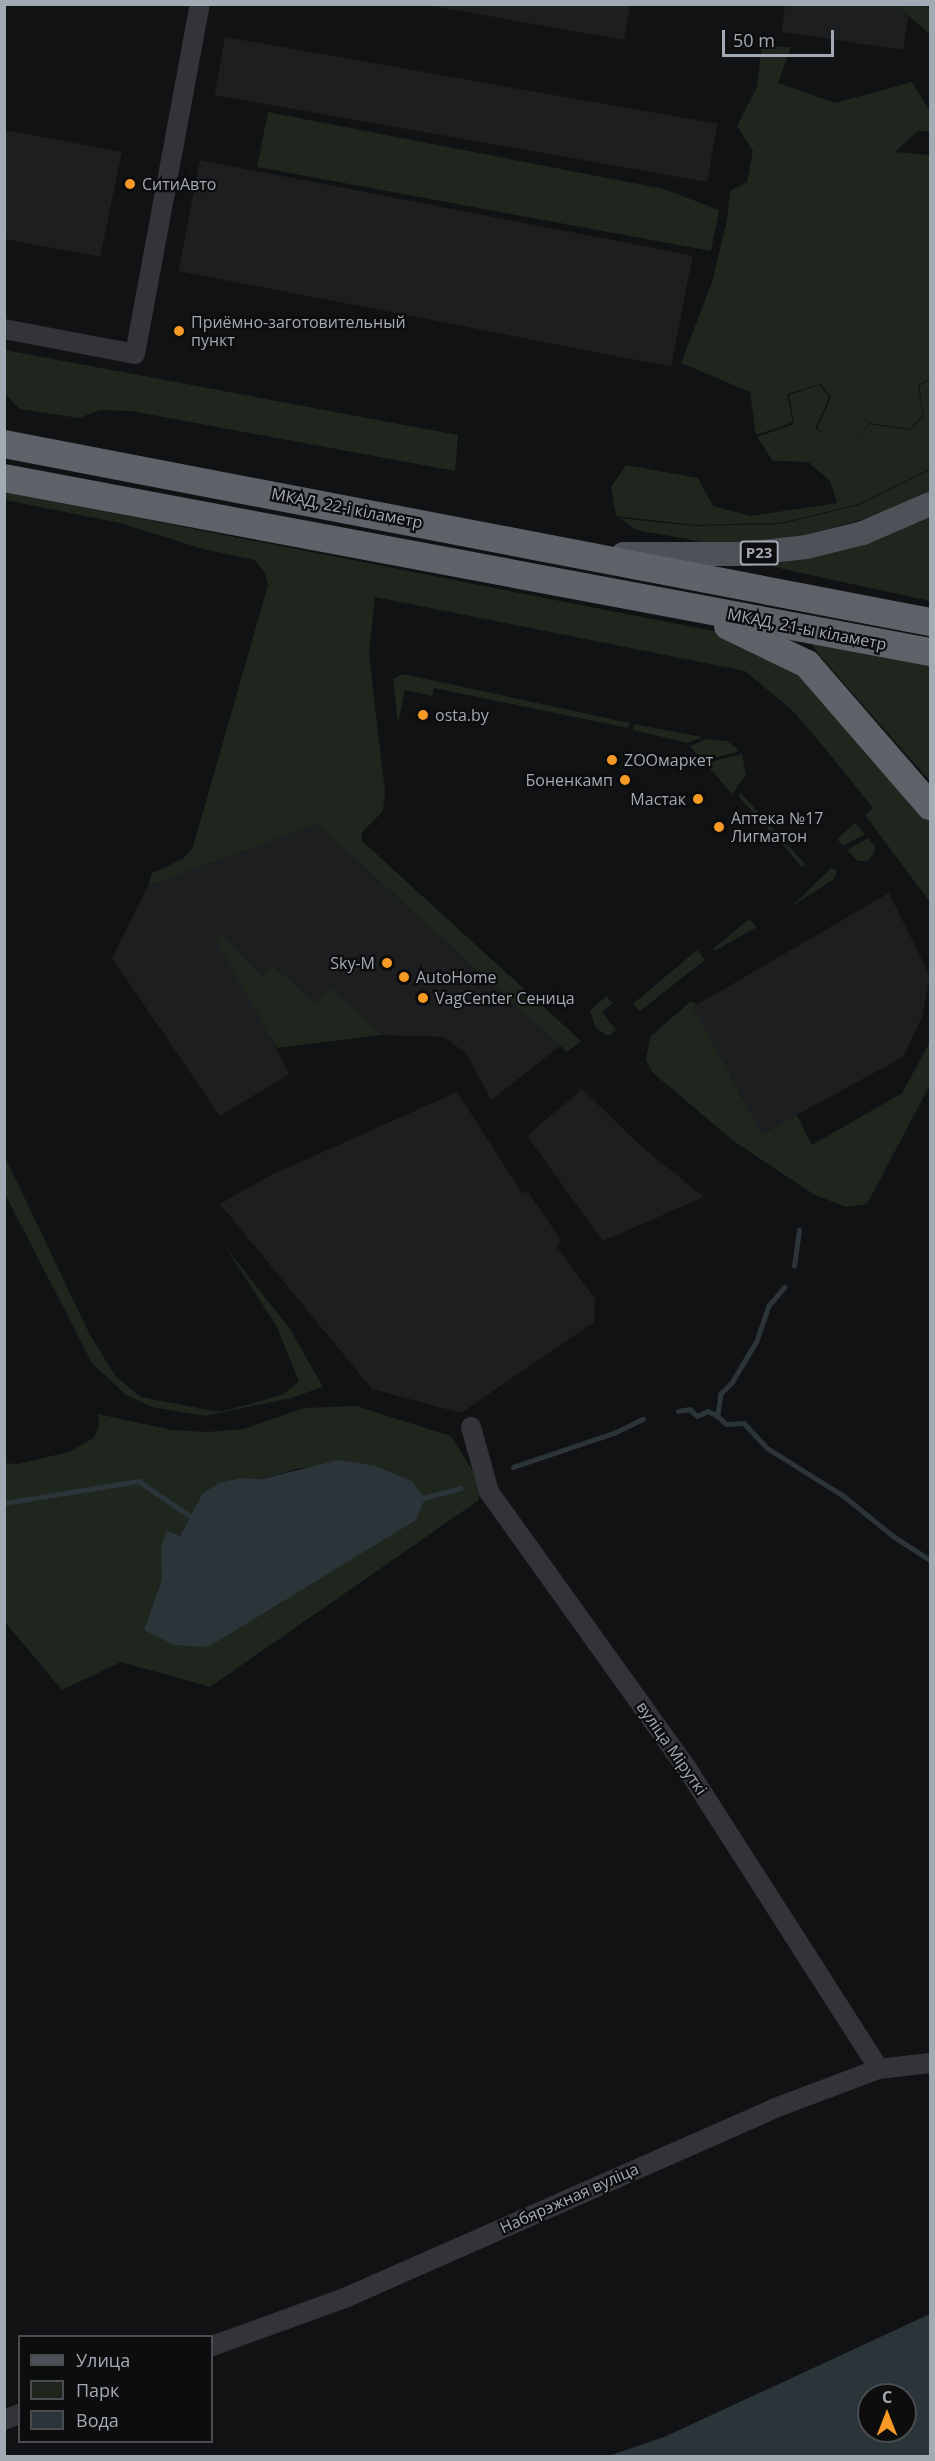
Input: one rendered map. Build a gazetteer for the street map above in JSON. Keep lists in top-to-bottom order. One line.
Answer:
{"streets":{"highway":["МКАД, 22-і кіламетр","МКАД, 21-ы кіламетр"],"main road":["Р23"],"street":["вуліца Міруткі","Набярэжная вуліца"]},"crossings":[["МКАД, 22-і кіламетр","Р23"],["МКАД, 22-і кіламетр","МКАД, 21-ы кіламетр"],["вуліца Міруткі","Набярэжная вуліца"]],"places":["СитиАвто","Приёмно-заготовительный пункт","osta.by","ZOOмаркет","Боненкамп","Мастак","Аптека №17 Лигматон","Sky-M","AutoHome","VagCenter Сеница"],"legend":["Улица","Парк","Вода"],"scale_bar":"50 m","north":"top"}
